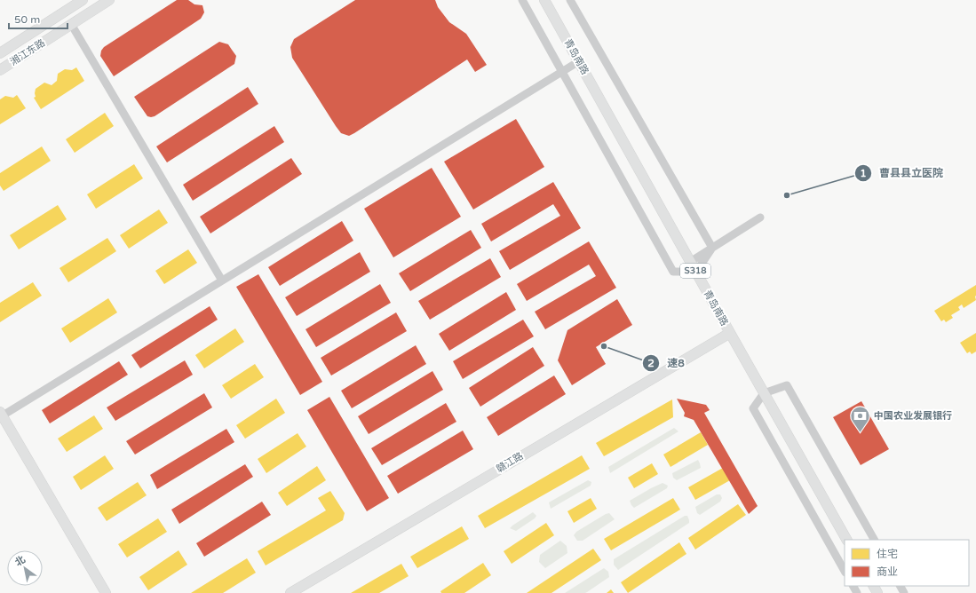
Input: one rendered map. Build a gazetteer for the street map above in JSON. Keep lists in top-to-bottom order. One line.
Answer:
{"streets":{"main road":["湘江东路","青岛南路","S318","赣江路"]},"crossings":[["青岛南路","赣江路"]],"places":{"other":["曹县县立医院","速8"],"bank":["中国农业发展银行"]},"legend":["住宅","商业"],"scale_bar":"50 m","north":"top left"}
